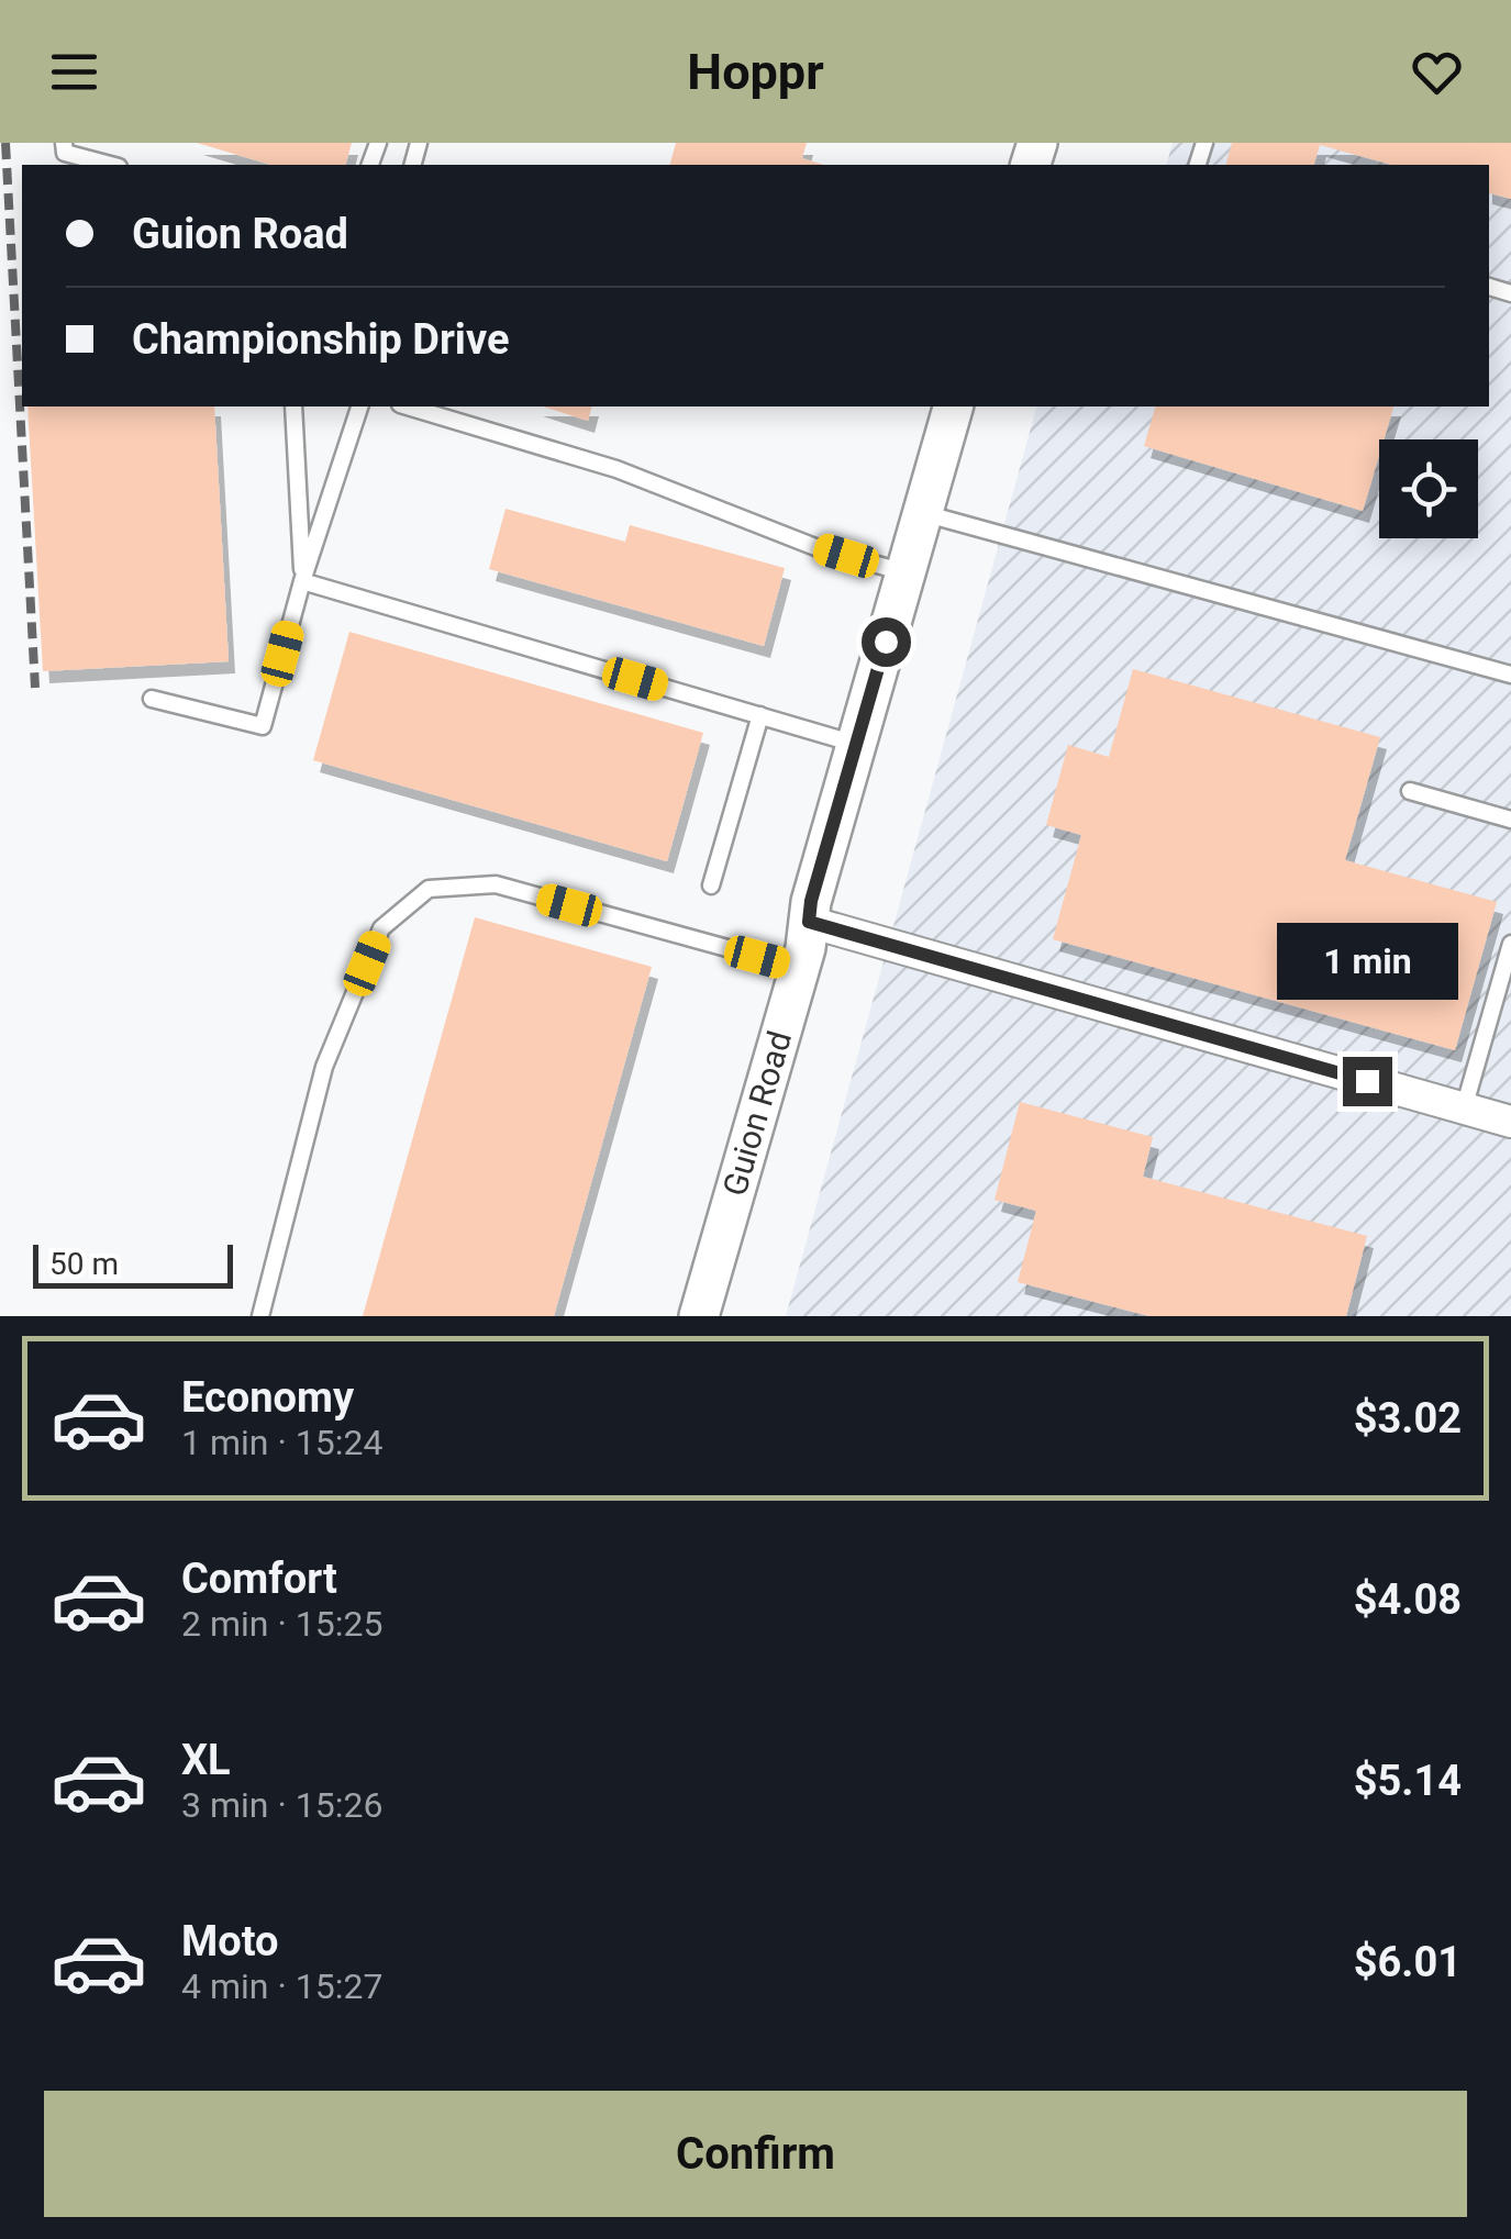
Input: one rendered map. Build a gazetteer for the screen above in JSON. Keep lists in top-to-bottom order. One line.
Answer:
{"streets":{"street":["Guion Road"]},"scale_bar":"50 m","page":{"header":"Hoppr","banner":["Guion Road","Championship Drive"],"bubble":"1 min","scale":"50 m","list":[{"name":"Economy","note":"1 min · 15:24","value":"$3.02"},{"name":"Comfort","note":"2 min · 15:25","value":"$4.08"},{"name":"XL","note":"3 min · 15:26","value":"$5.14"},{"name":"Moto","note":"4 min · 15:27","value":"$6.01"}],"buttons":"Confirm"}}
